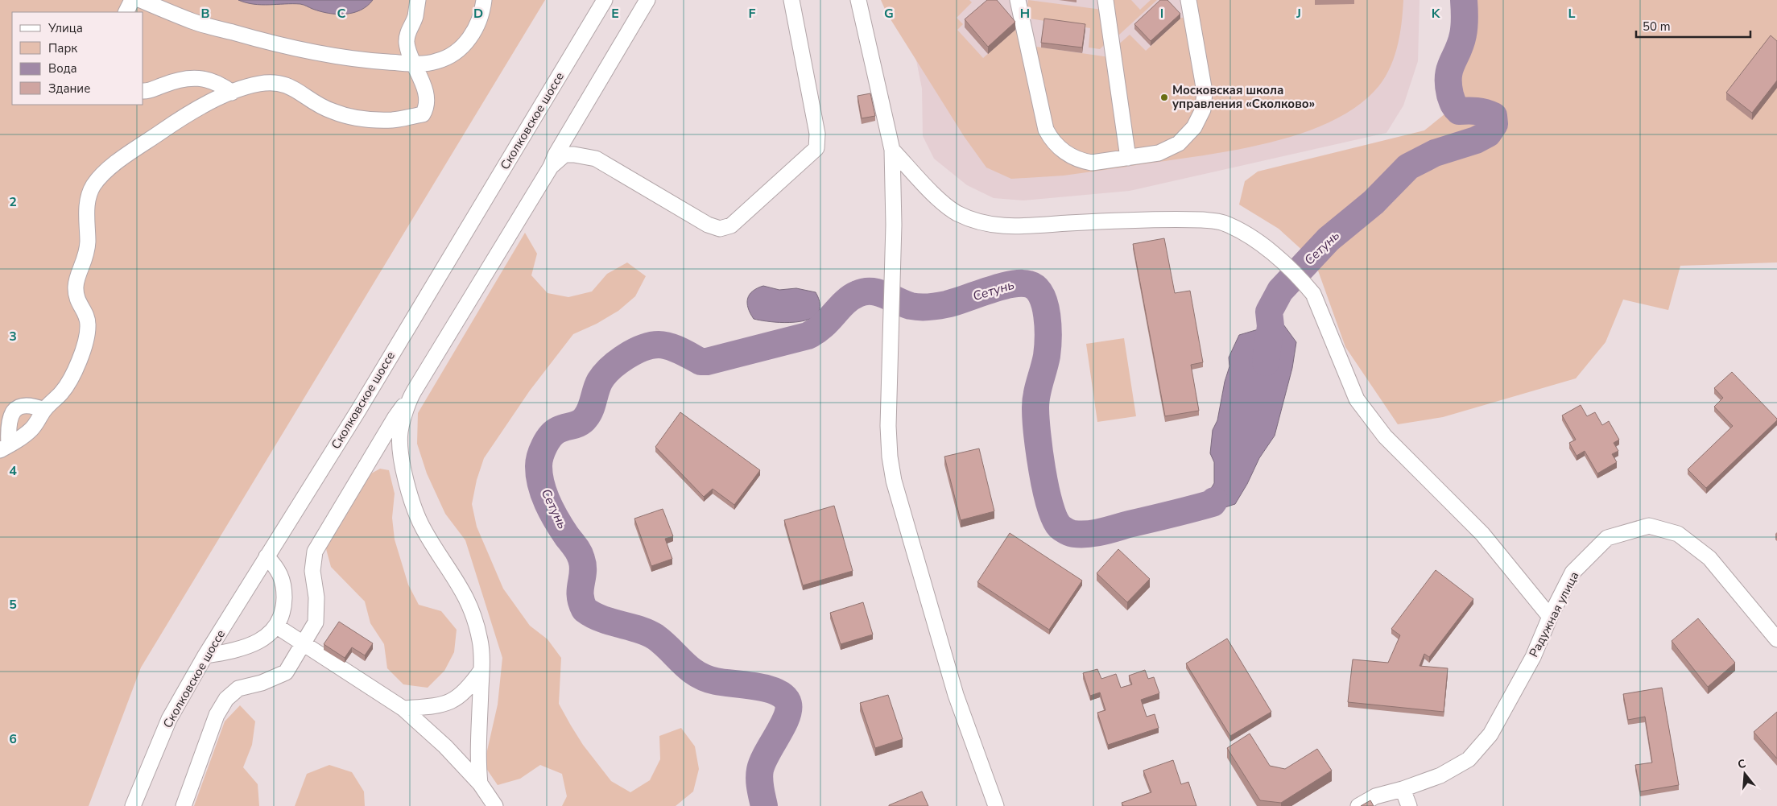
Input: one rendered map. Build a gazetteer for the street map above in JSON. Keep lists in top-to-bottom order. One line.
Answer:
{"streets":{"street":["Сколковское шоссе","Радужная улица"]},"water":["Сетунь"],"places":["Московская школа управления «Сколково»"],"legend":["Улица","Парк","Вода","Здание"],"scale_bar":"50 m","north":"top","grid":{"columns":["B","C","D","E","F","G","H","I","J","K","L"],"rows":["2","3","4","5","6"]}}
